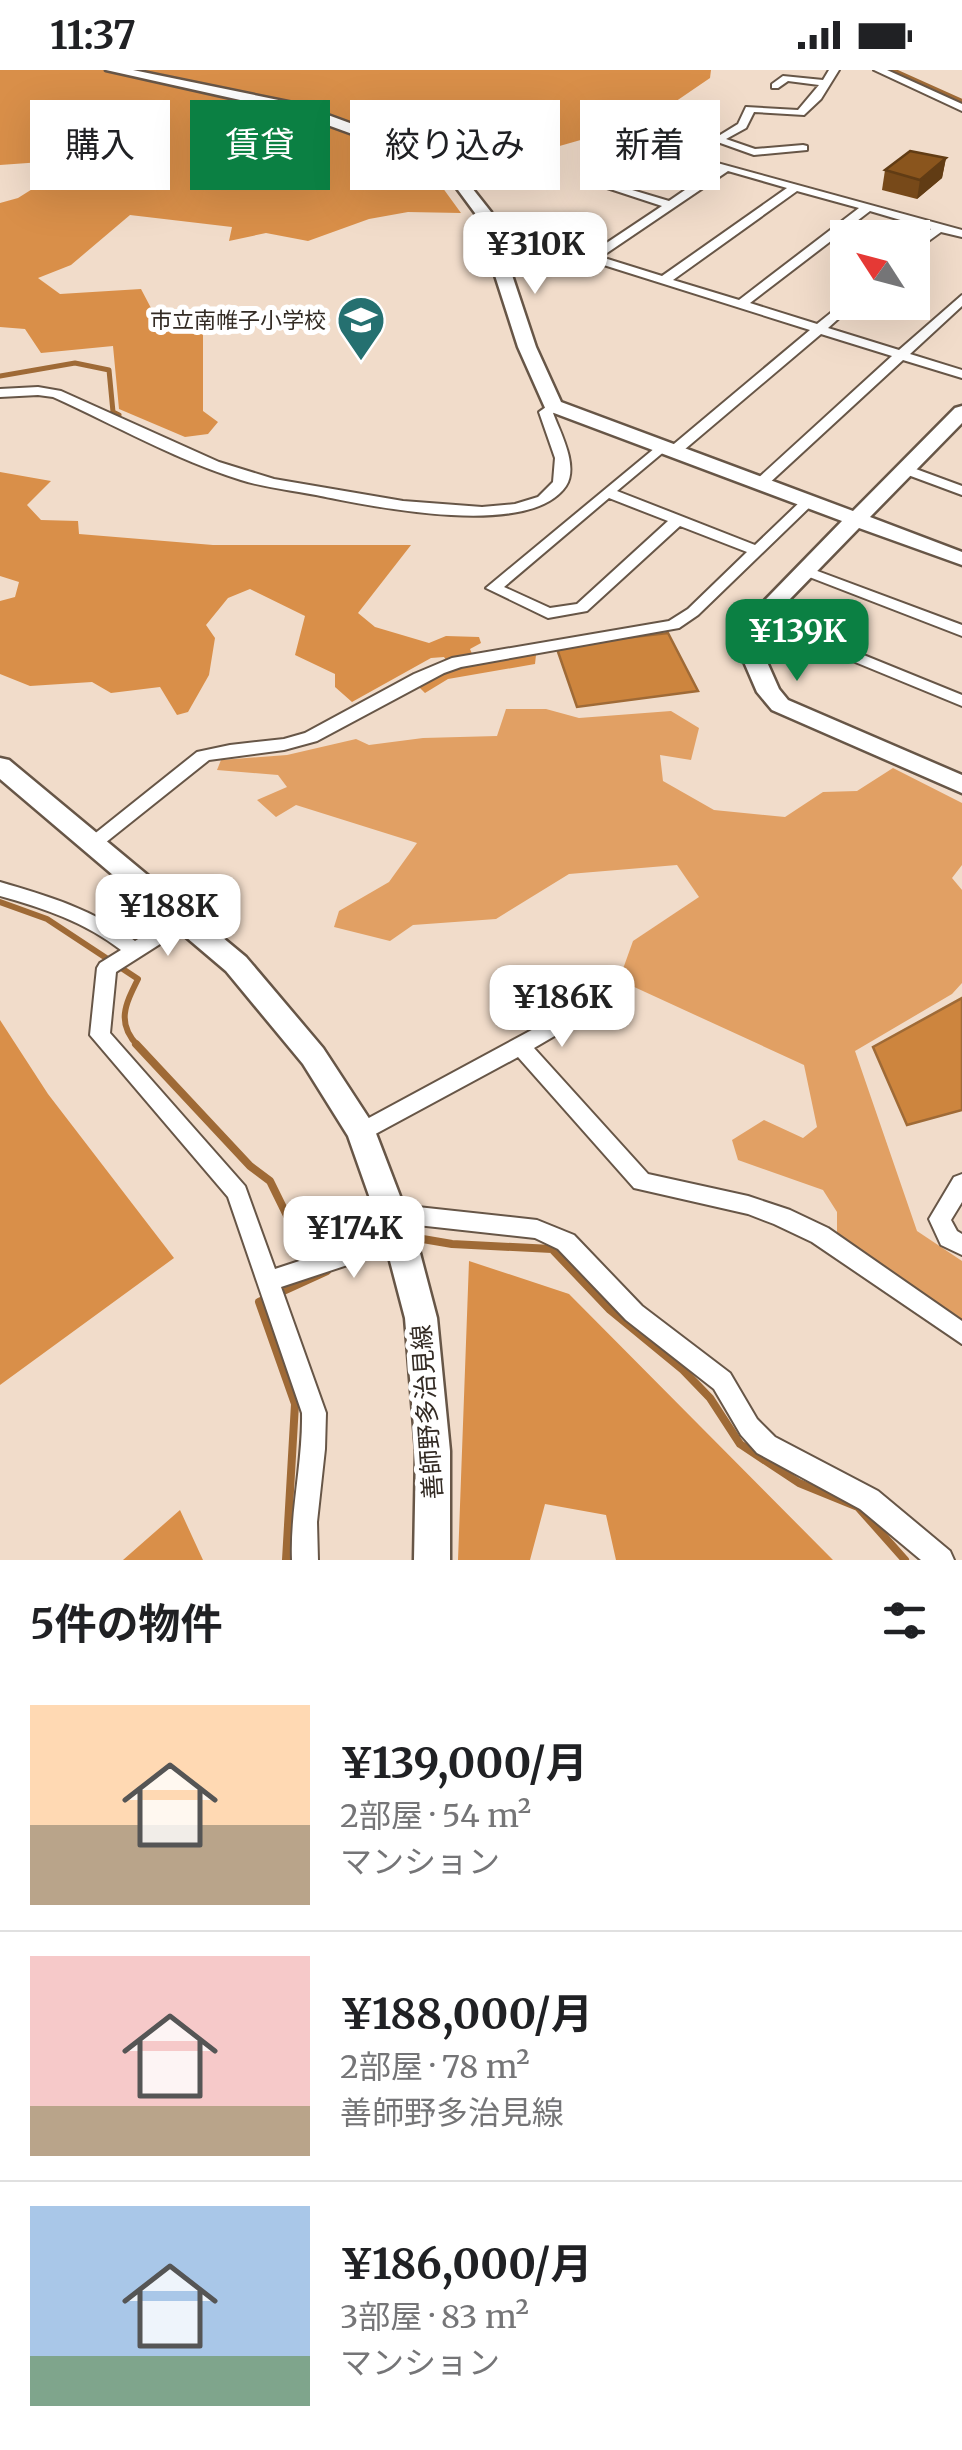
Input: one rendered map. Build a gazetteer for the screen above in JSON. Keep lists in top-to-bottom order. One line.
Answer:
{"streets":{"street":["善師野多治見線"]},"places":{"school or university":["市立南帷子小学校"]},"north":"top left","page":{"status":"11:37","chip":["購入","賃貸","絞り込み","新着"],"price":["¥310K","¥139K","¥188K","¥186K","¥174K"],"heading":"5件の物件","list":[{"name":"¥139,000/月","note":"2部屋 · 54 m² · マンション"},{"name":"¥188,000/月","note":"2部屋 · 78 m² · 善師野多治見線"},{"name":"¥186,000/月","note":"3部屋 · 83 m² · マンション"}]}}
